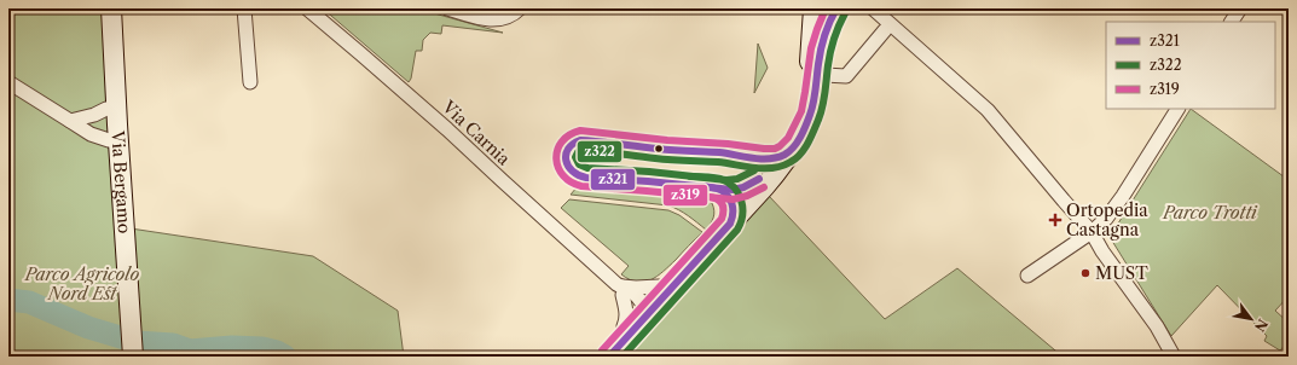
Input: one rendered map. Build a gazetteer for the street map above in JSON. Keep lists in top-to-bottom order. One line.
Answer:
{"streets":{"street":["Via Carnia","Via Bergamo"]},"parks":["Parco Trotti","Parco Agricolo Nord Est"],"places":{"health":["Ortopedia Castagna"],"other":["MUST"]},"lines":["transit line z321","transit line z319","transit line z322"],"legend":["z321","z322","z319"],"north":"bottom right"}
